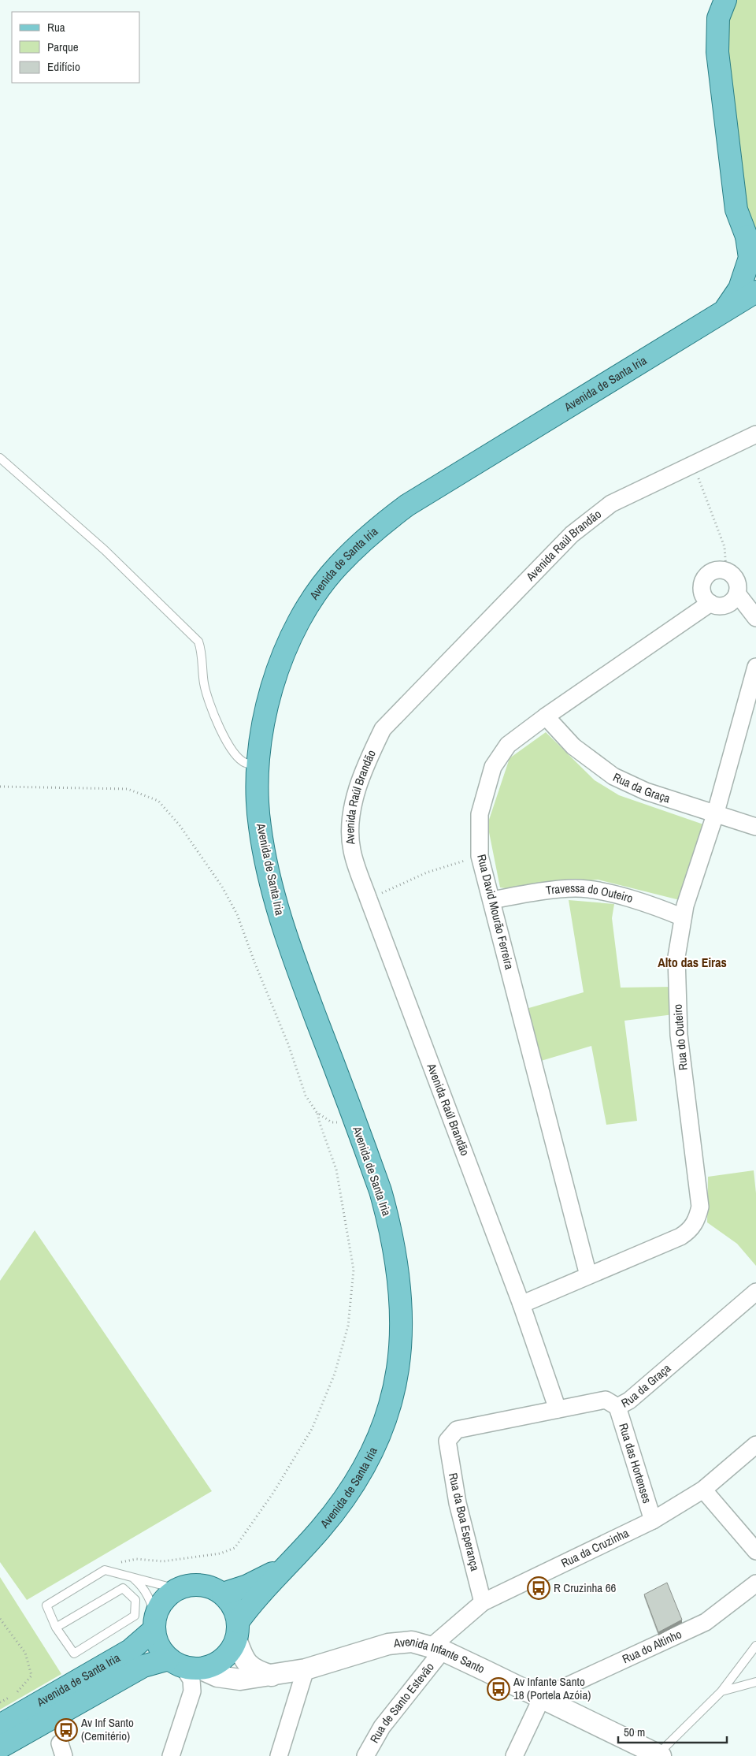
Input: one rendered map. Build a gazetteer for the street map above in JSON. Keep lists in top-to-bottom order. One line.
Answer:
{"streets":{"main road":["Avenida de Santa Iria"],"street":["Avenida Raúl Brandão","Rua da Graça","Travessa do Outeiro","Rua David Mourão Ferreira","Rua do Outeiro","Rua das Hortenses","Rua da Boa Esperança","Rua da Cruzinha","Rua do Altinho","Avenida Infante Santo","Rua de Santo Estevão"]},"crossings":[["Avenida de Santa Iria","Avenida Infante Santo"],["Avenida Raúl Brandão","Rua da Graça"],["Avenida Raúl Brandão","Rua do Outeiro"],["Rua da Graça","Rua David Mourão Ferreira"],["Rua da Graça","Rua do Outeiro"],["Rua da Graça","Rua das Hortenses"],["Rua da Graça","Rua da Boa Esperança"],["Travessa do Outeiro","Rua David Mourão Ferreira"],["Travessa do Outeiro","Rua do Outeiro"],["Rua David Mourão Ferreira","Rua do Outeiro"],["Rua das Hortenses","Rua da Cruzinha"],["Rua da Boa Esperança","Rua da Cruzinha"],["Rua da Cruzinha","Avenida Infante Santo"],["Rua da Cruzinha","Rua de Santo Estevão"],["Rua do Altinho","Avenida Infante Santo"],["Avenida Infante Santo","Rua de Santo Estevão"]],"districts":["Alto das Eiras"],"places":{"bus stop":["R Cruzinha 66","Av Infante Santo 18 (Portela Azóia)","Av Inf Santo (Cemitério)"]},"legend":["Rua","Parque","Edifício"],"scale_bar":"50 m"}
